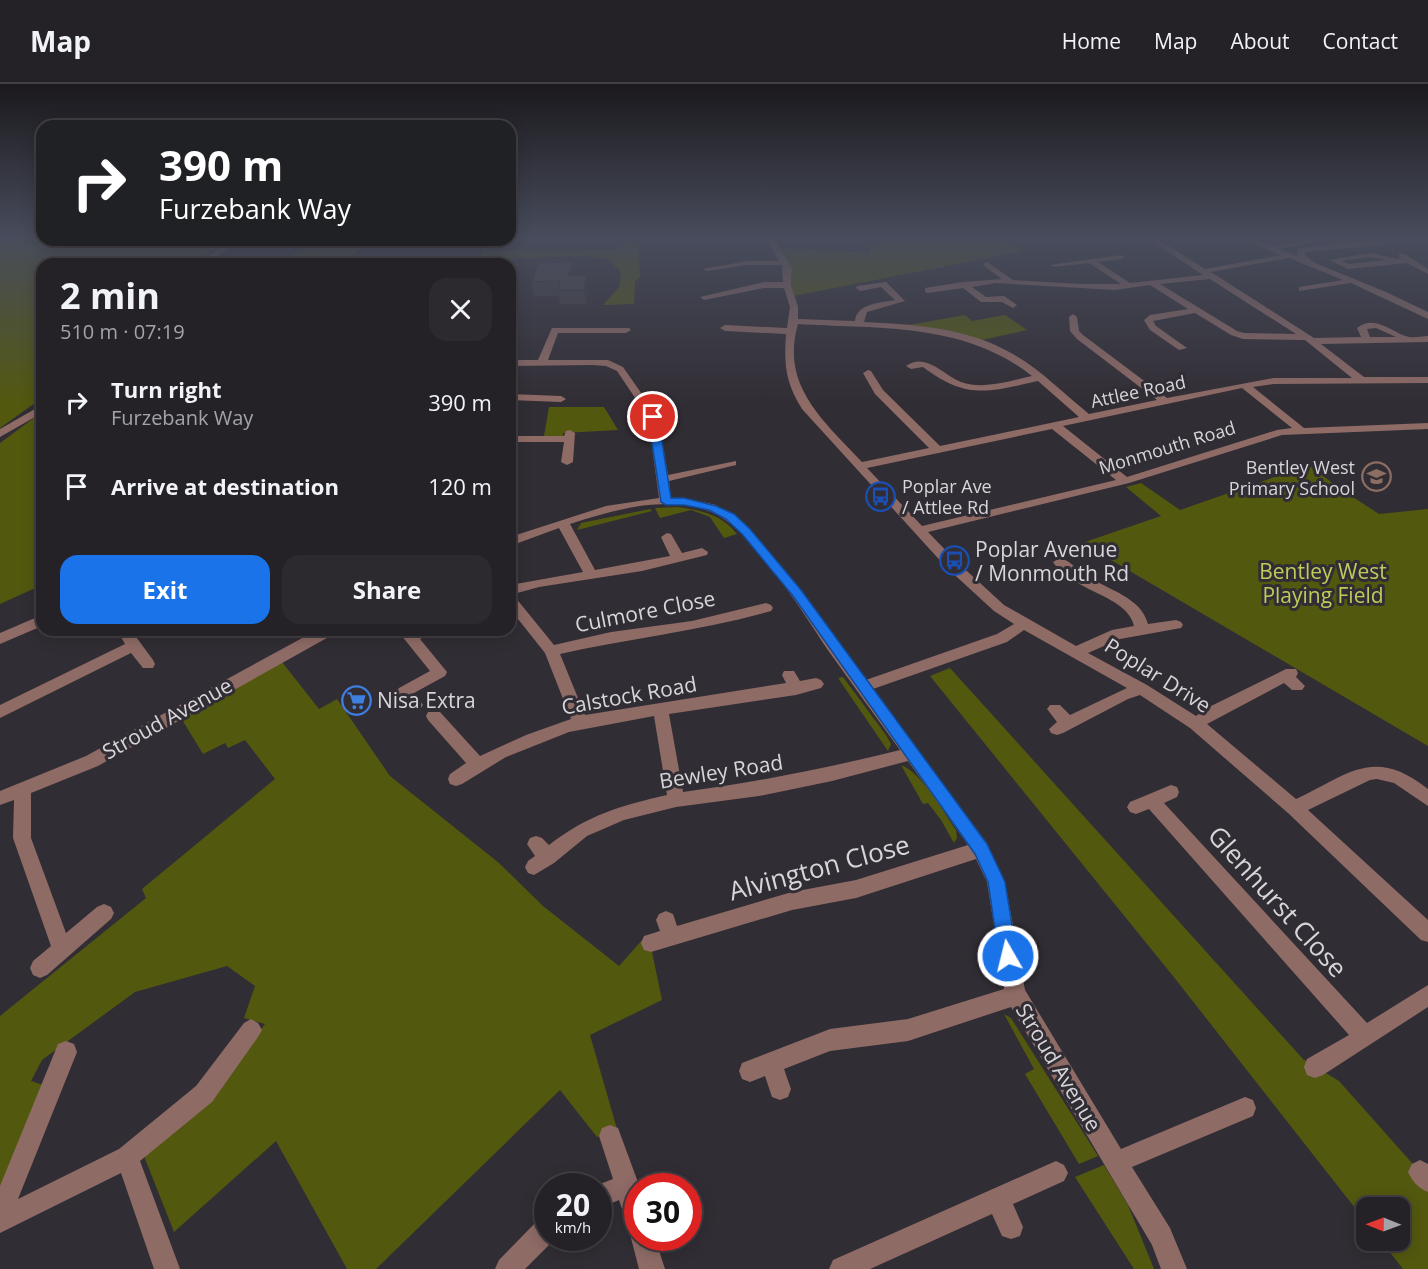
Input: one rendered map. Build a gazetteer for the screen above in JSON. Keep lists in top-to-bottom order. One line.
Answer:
{"streets":{"street":["Attlee Road","Monmouth Road","Culmore Close","Poplar Drive","Calstock Road","Stroud Avenue","Bewley Road","Alvington Close","Glenhurst Close"]},"crossings":[["Attlee Road","Poplar Drive"],["Monmouth Road","Poplar Drive"],["Stroud Avenue","Bewley Road"],["Stroud Avenue","Alvington Close"]],"parks":["Bentley West Playing Field"],"places":{"school or university":["Bentley West Primary School"],"bus stop":["Poplar Ave / Attlee Rd","Poplar Avenue / Monmouth Rd"],"supermarket":["Nisa Extra"]},"north":"left","page":{"header":"Map","nav":["Home","Map","About","Contact"],"turn":["390 m","Furzebank Way"],"heading":["2 min","510 m · 07:19"],"list":[{"name":"Turn right","note":"Furzebank Way","value":"390 m"},{"name":"Arrive at destination","value":"120 m"}],"buttons":["Exit","Share"],"speed":"20 km/h","limit":"30"}}
